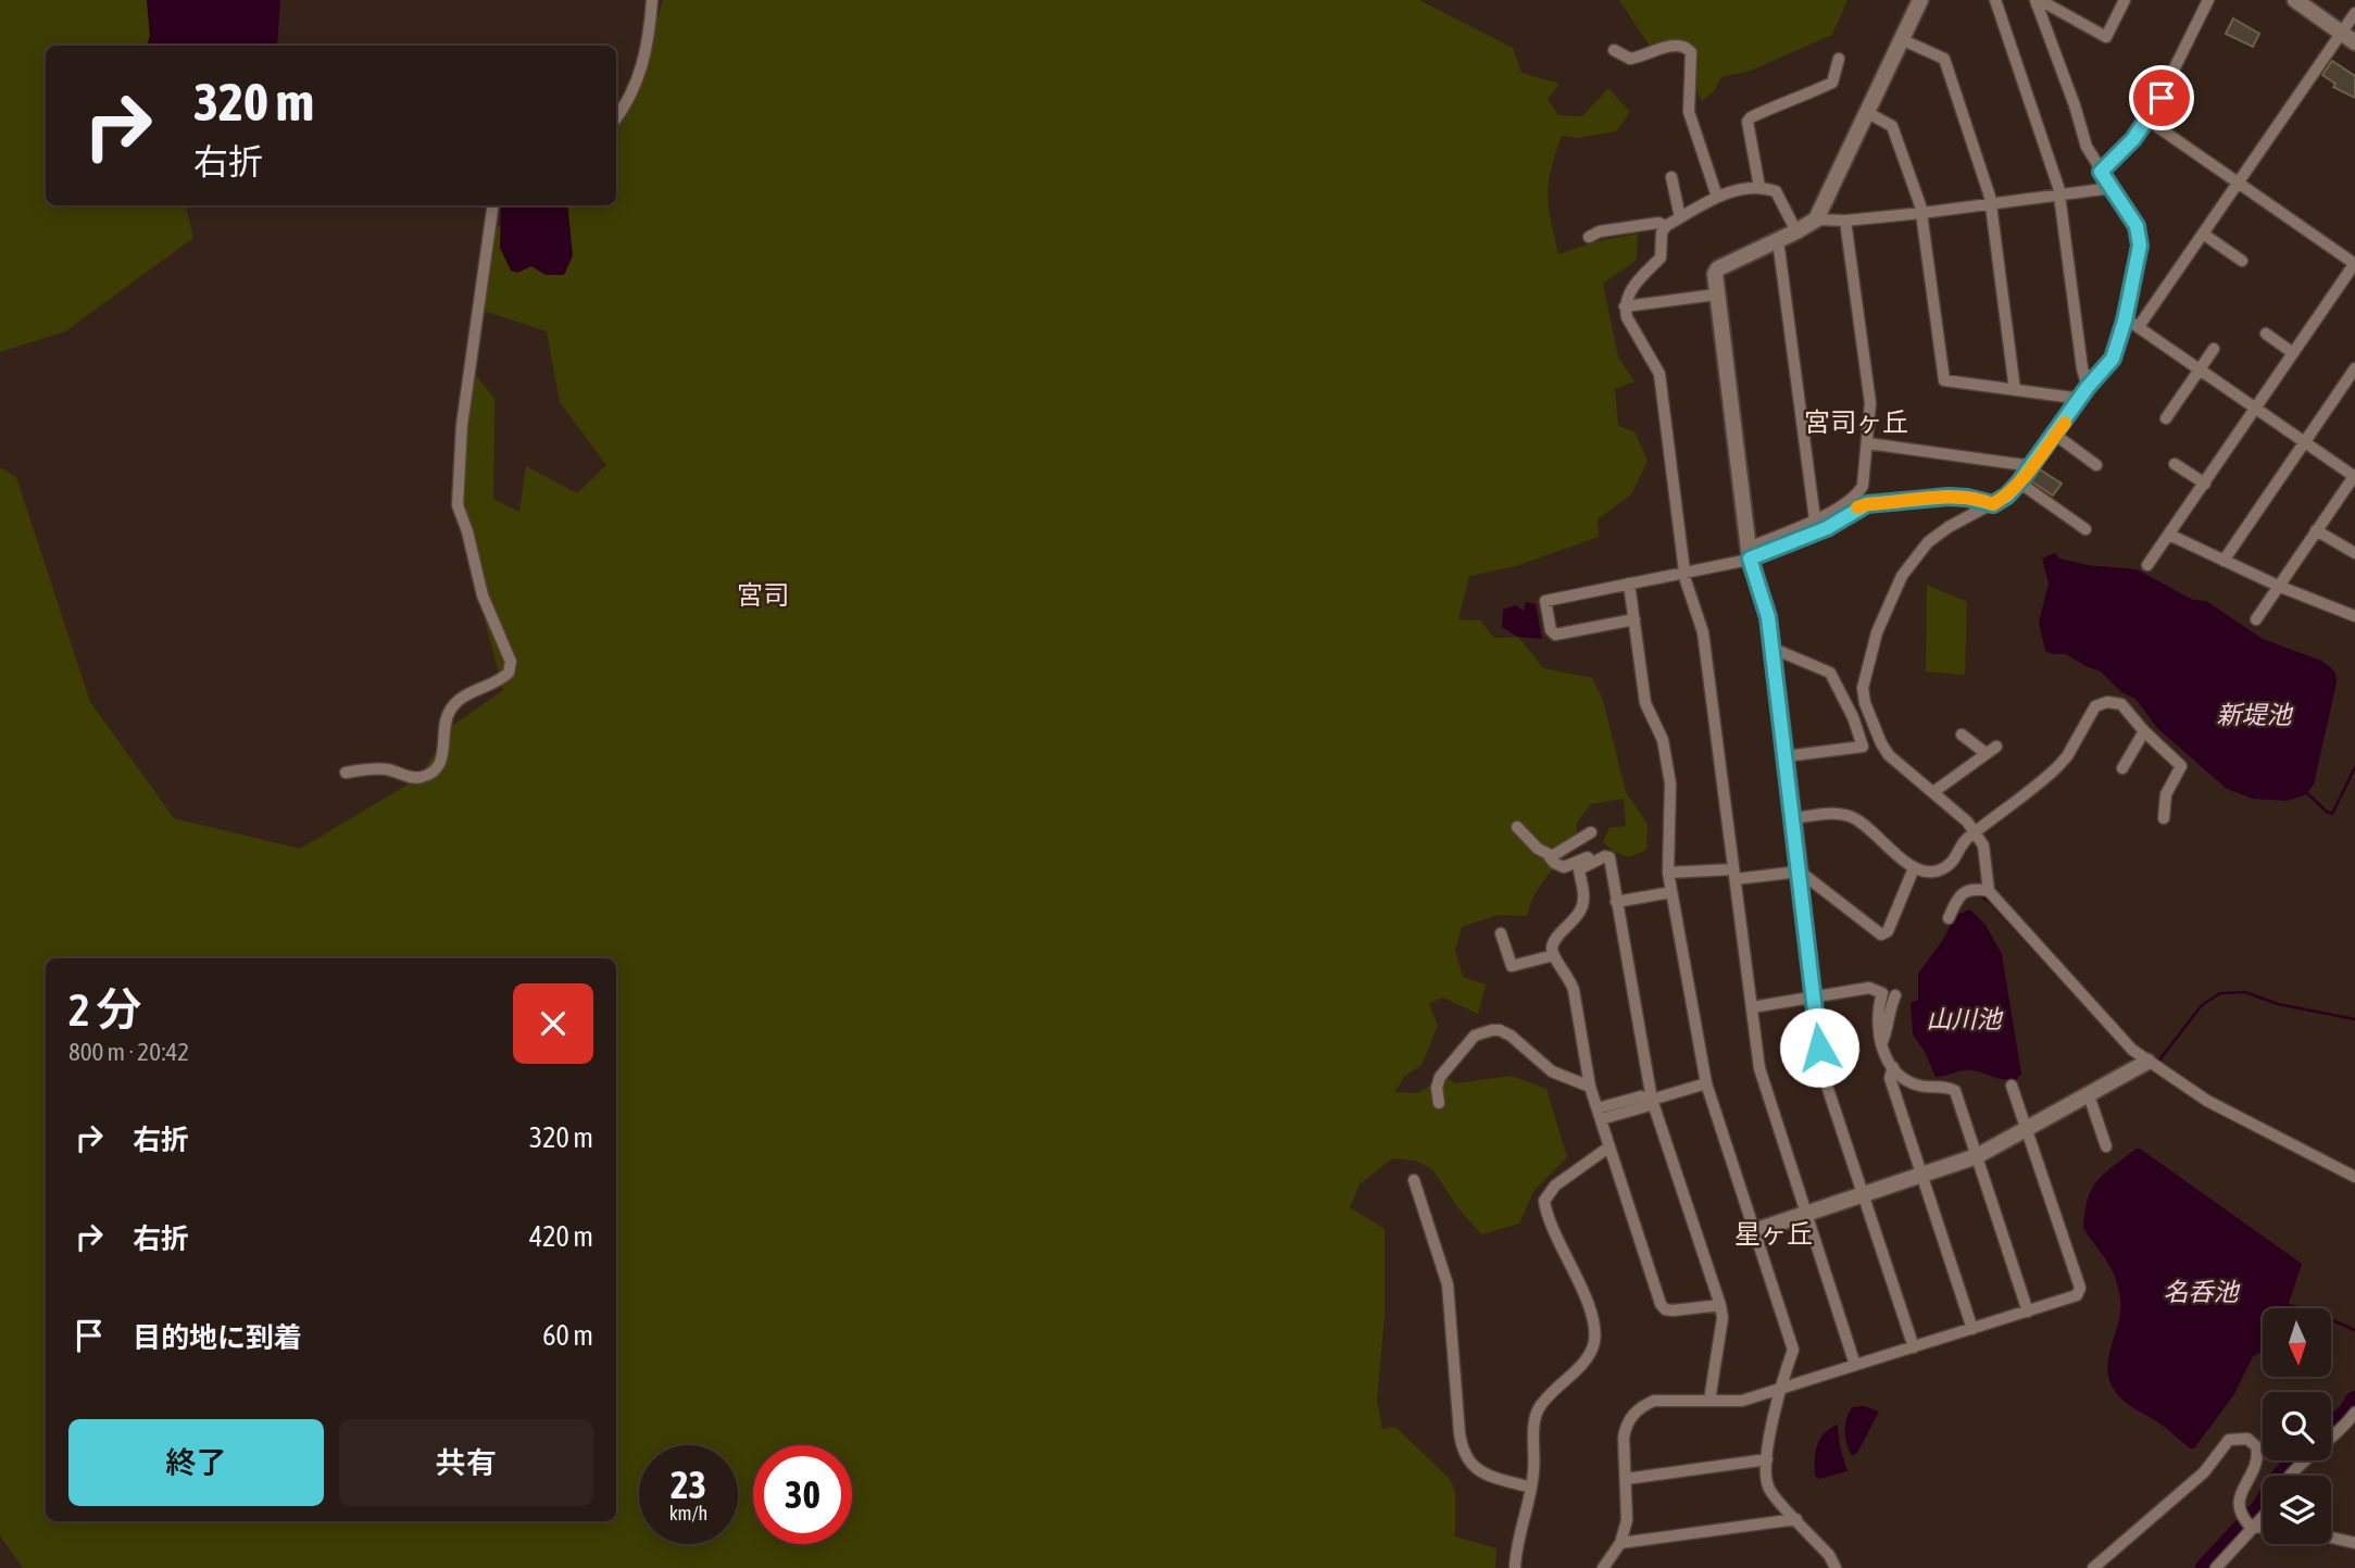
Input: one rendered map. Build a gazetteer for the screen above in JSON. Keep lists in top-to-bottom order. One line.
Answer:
{"districts":["宮司ヶ丘","宮司","星ヶ丘"],"water":["新堤池","山川池","名呑池"],"north":"bottom","page":{"turn":["320 m","右折"],"heading":["2 分","800 m · 20:42"],"list":[{"name":"右折","value":"320 m"},{"name":"右折","value":"420 m"},{"name":"目的地に到着","value":"60 m"}],"buttons":["終了","共有"],"speed":"23 km/h","limit":"30"}}
